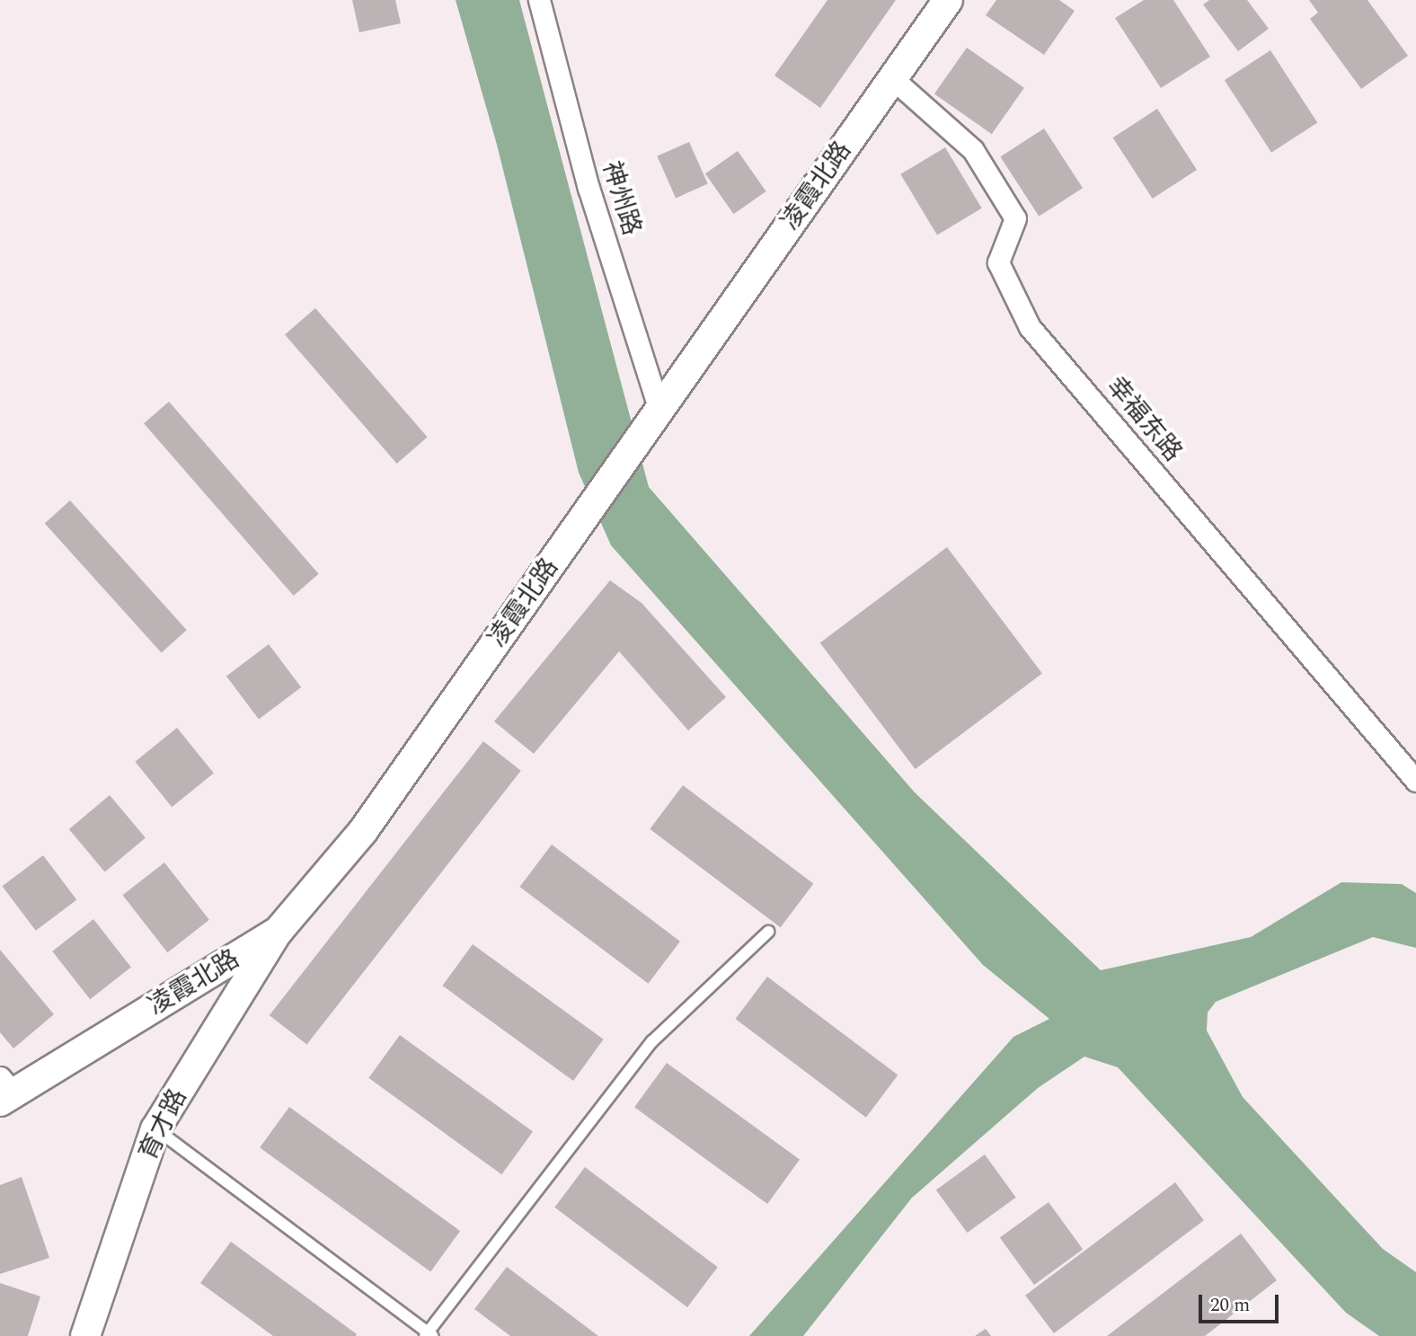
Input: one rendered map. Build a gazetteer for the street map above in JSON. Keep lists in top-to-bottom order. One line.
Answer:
{"streets":{"street":["凌霞北路","神州路","幸福东路","育才路"]},"crossings":[["凌霞北路","神州路"],["凌霞北路","幸福东路"],["凌霞北路","育才路"]],"scale_bar":"20 m"}
